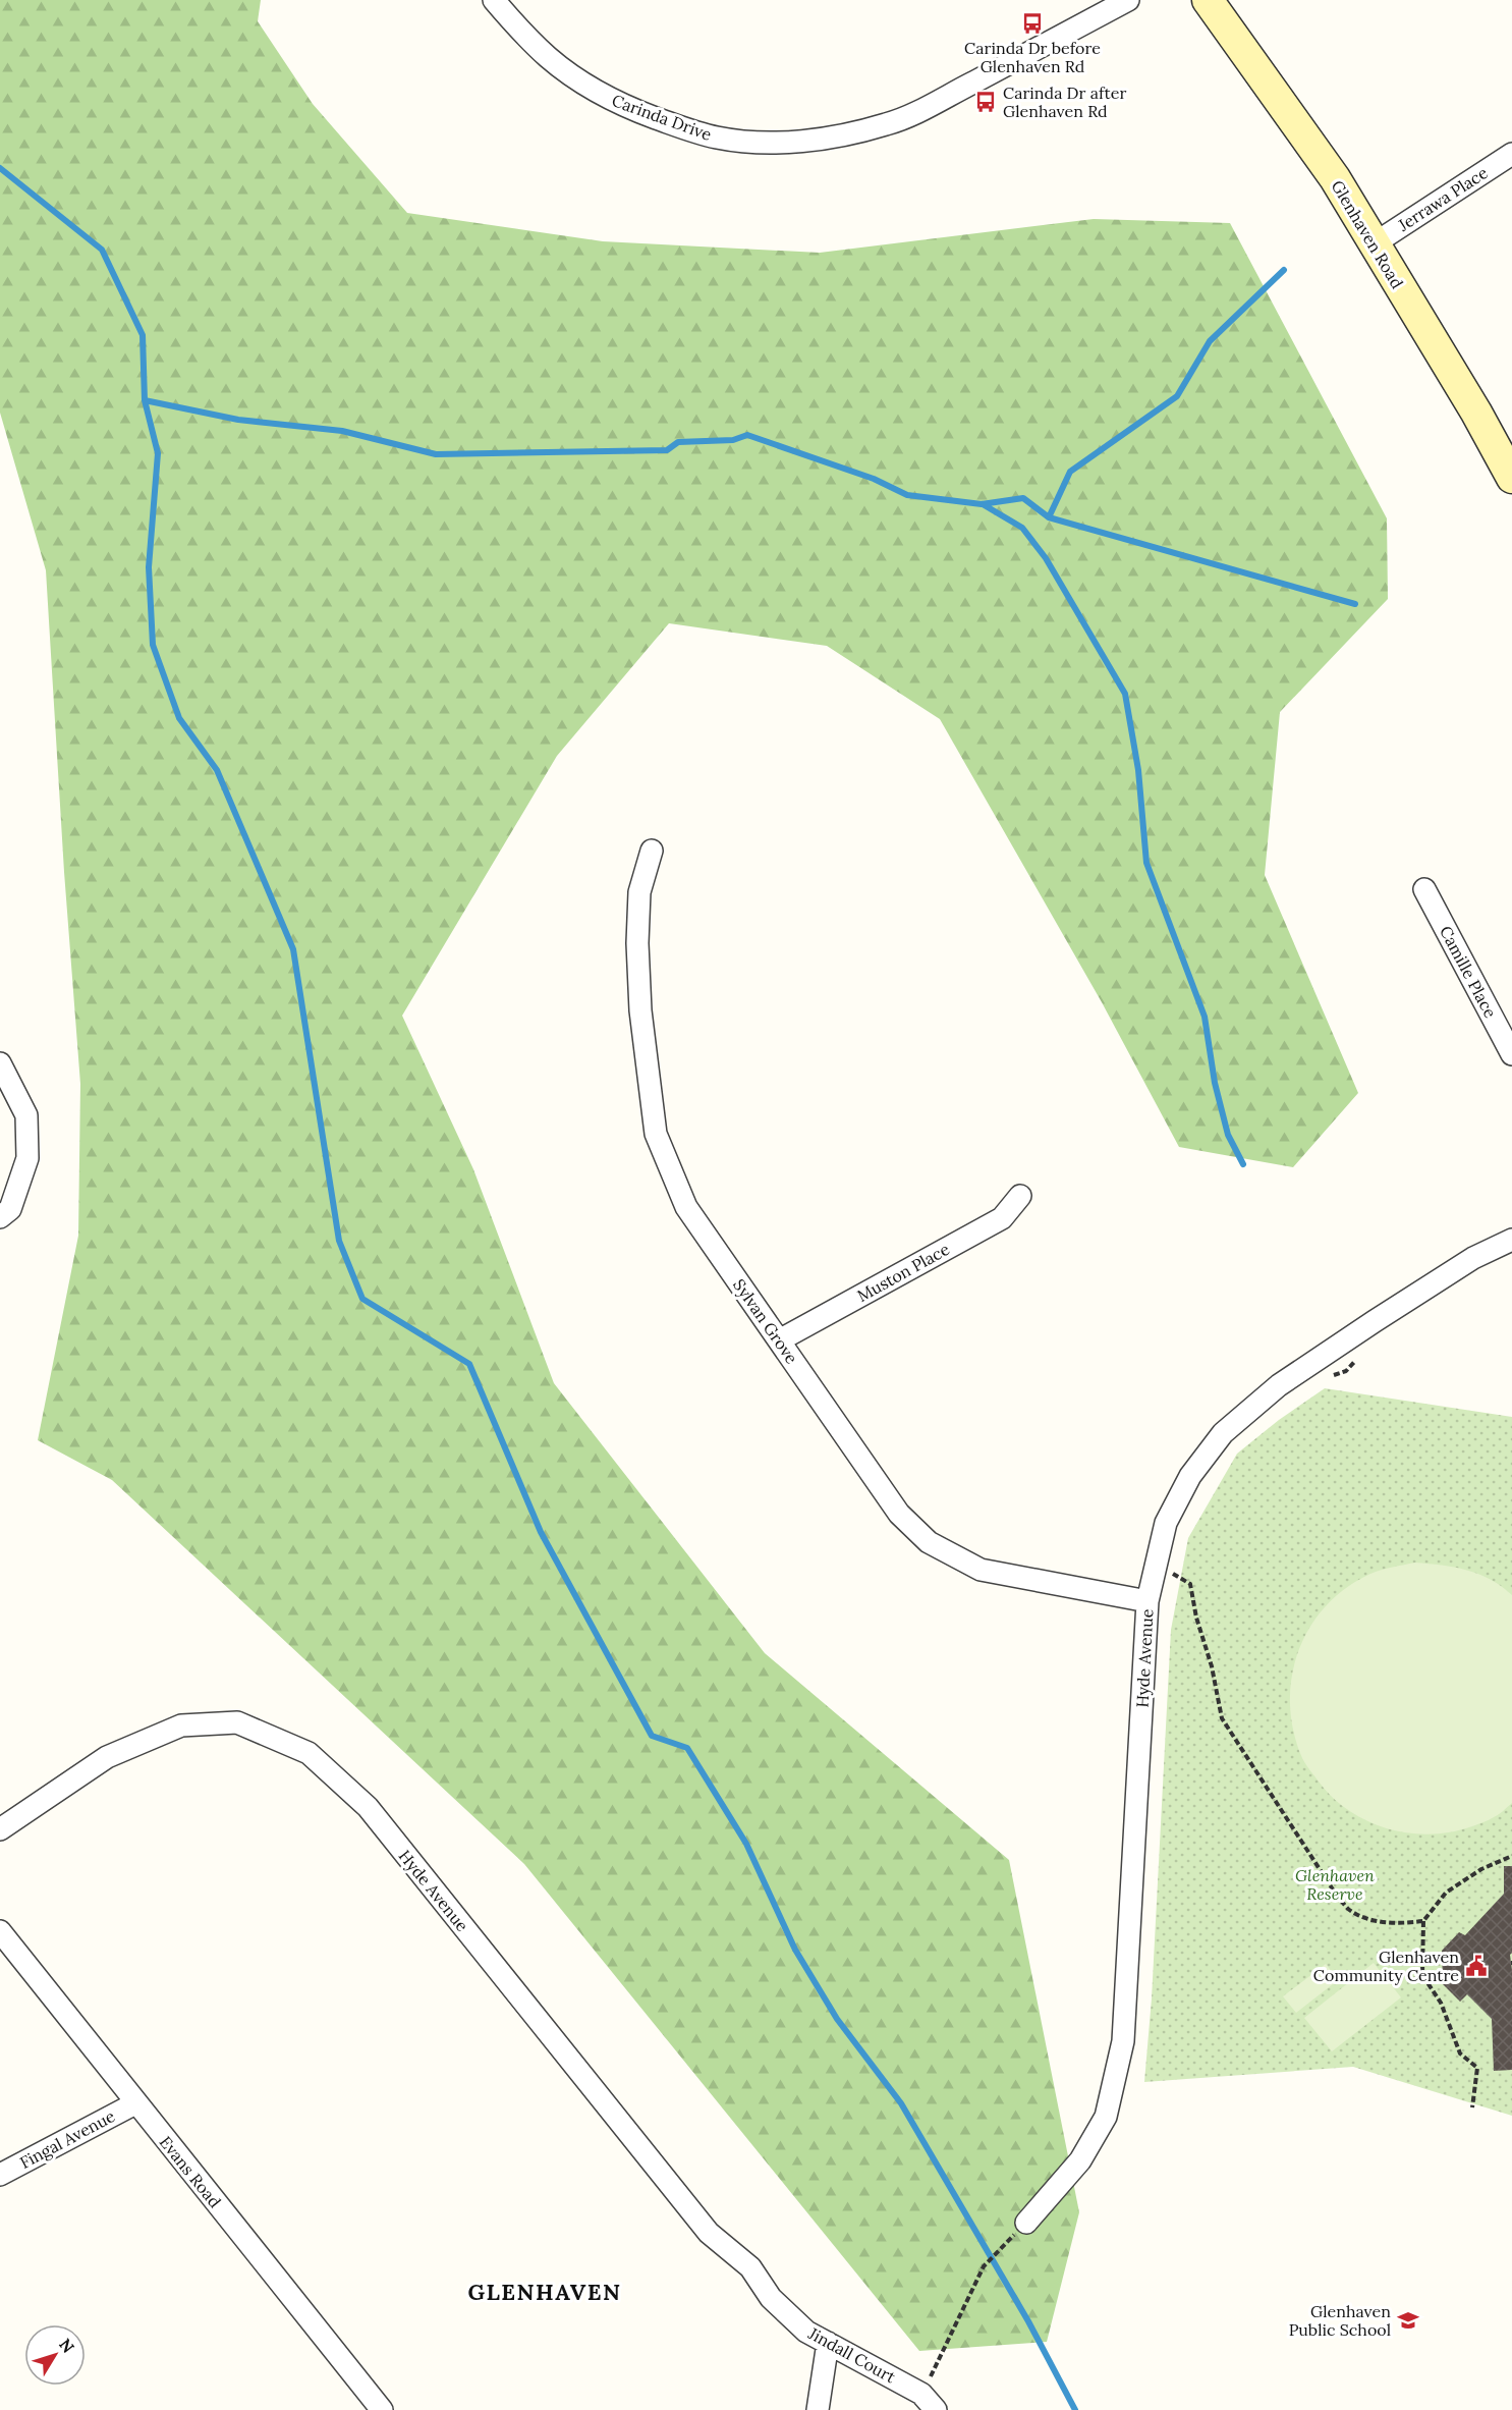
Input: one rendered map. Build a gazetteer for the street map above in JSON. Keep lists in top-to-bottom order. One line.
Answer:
{"streets":{"main road":["Glenhaven Road"],"street":["Carinda Drive","Jerrawa Place","Camille Place","Muston Place","Sylvan Grove","Hyde Avenue","Fingal Avenue","Evans Road","Jindall Court"]},"crossings":[["Jerrawa Place","Glenhaven Road"],["Muston Place","Sylvan Grove"],["Sylvan Grove","Hyde Avenue"],["Hyde Avenue","Jindall Court"],["Fingal Avenue","Evans Road"]],"districts":["GLENHAVEN"],"parks":["Glenhaven Reserve"],"places":{"bus stop":["Carinda Dr before Glenhaven Rd","Carinda Dr after Glenhaven Rd"],"public building":["Glenhaven Community Centre"],"school or university":["Glenhaven Public School"]},"north":"top right"}
